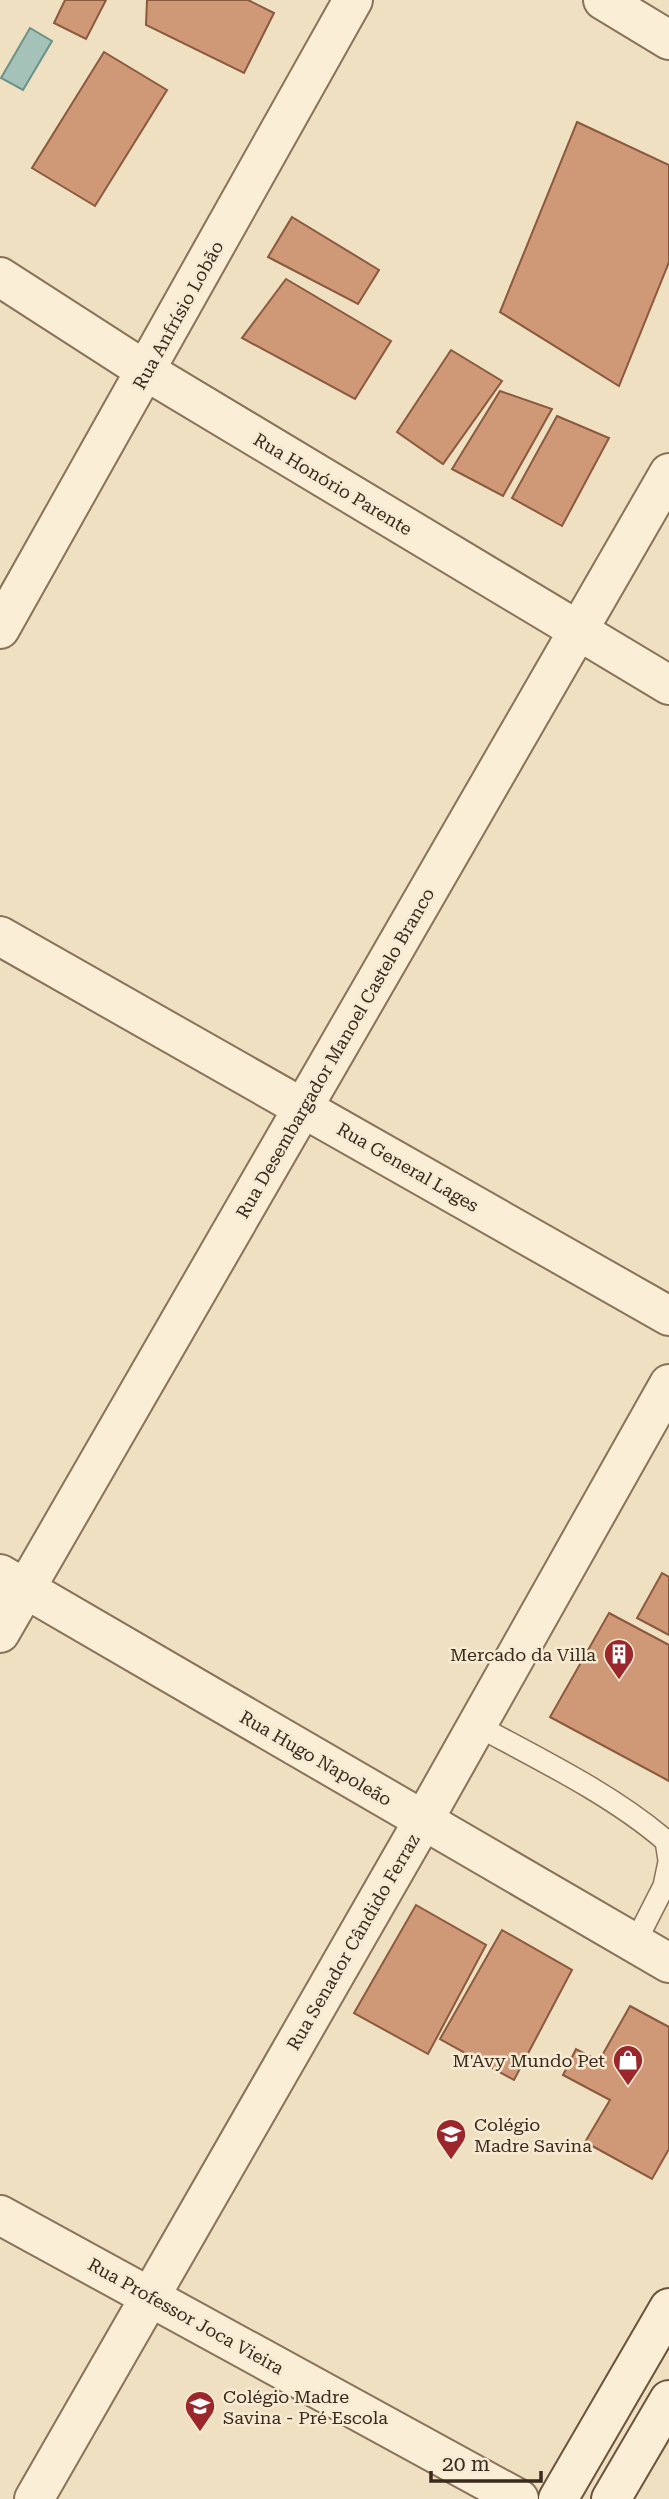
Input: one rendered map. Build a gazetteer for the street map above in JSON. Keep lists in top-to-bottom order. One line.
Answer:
{"streets":{"street":["Rua Anfrísio Lobão","Rua Honório Parente","Rua Desembargador Manoel Castelo Branco","Rua General Lages","Rua Hugo Napoleão","Rua Senador Cândido Ferraz","Rua Professor Joca Vieira"]},"crossings":[["Rua Anfrísio Lobão","Rua Honório Parente"],["Rua Honório Parente","Rua Desembargador Manoel Castelo Branco"],["Rua Desembargador Manoel Castelo Branco","Rua General Lages"],["Rua Desembargador Manoel Castelo Branco","Rua Hugo Napoleão"],["Rua Hugo Napoleão","Rua Senador Cândido Ferraz"],["Rua Senador Cândido Ferraz","Rua Professor Joca Vieira"]],"places":{"building":["Mercado da Villa"],"shop":["M'Avy Mundo Pet"],"school or university":["Colégio Madre Savina","Colégio Madre Savina - Pré Escola"]},"scale_bar":"20 m"}
